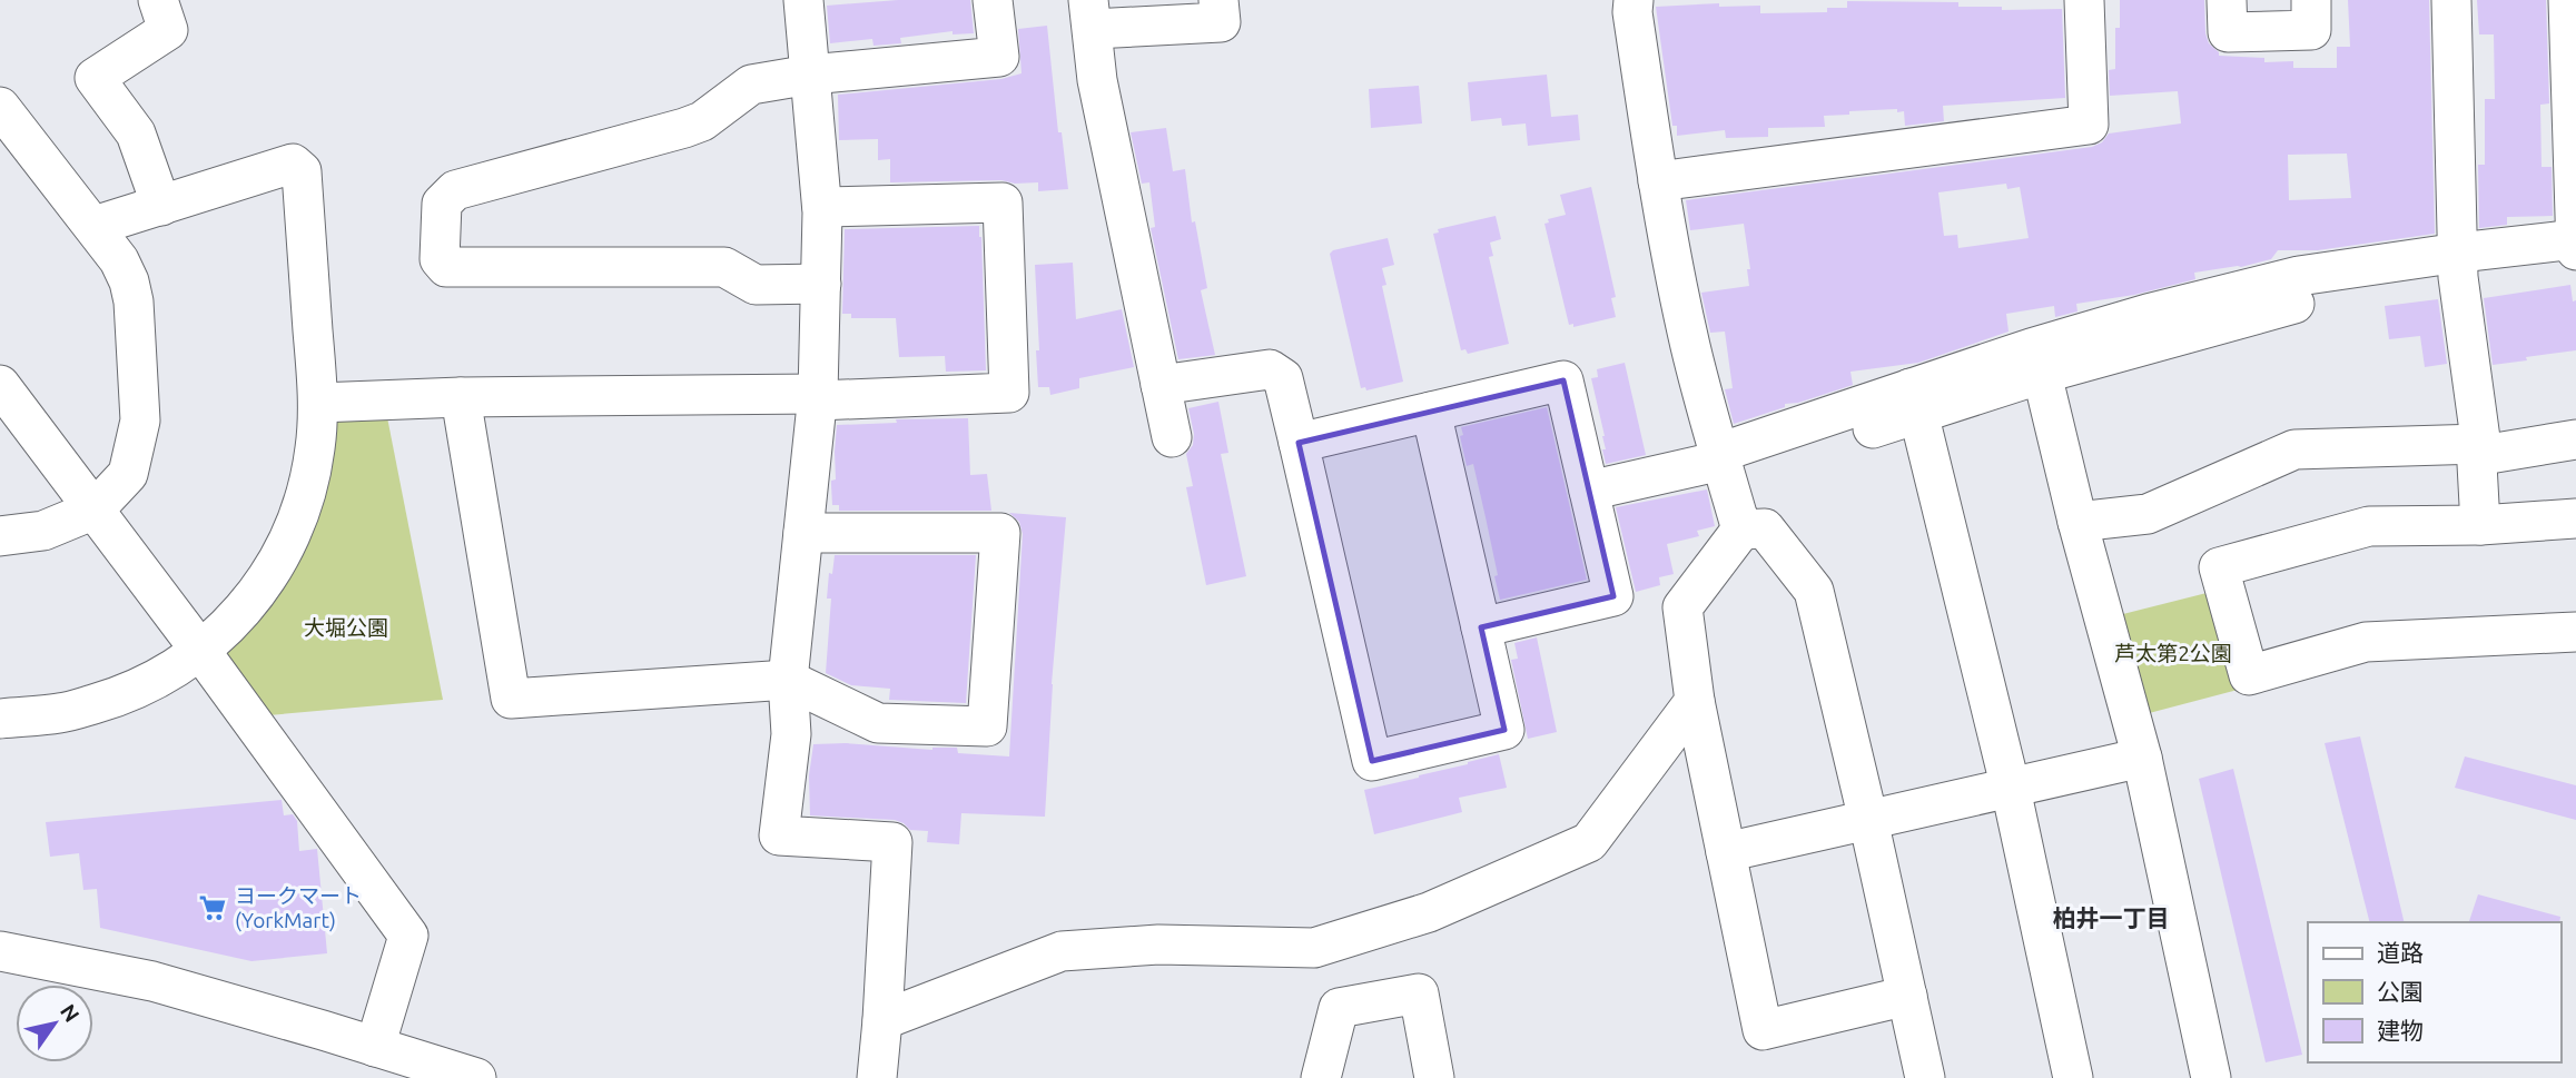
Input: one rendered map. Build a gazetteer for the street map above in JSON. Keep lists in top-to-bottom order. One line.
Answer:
{"districts":["柏井一丁目"],"parks":["大堀公園","芦太第2公園"],"places":{"supermarket":["ヨークマート (YorkMart)"]},"legend":["道路","公園","建物"],"north":"top right"}
